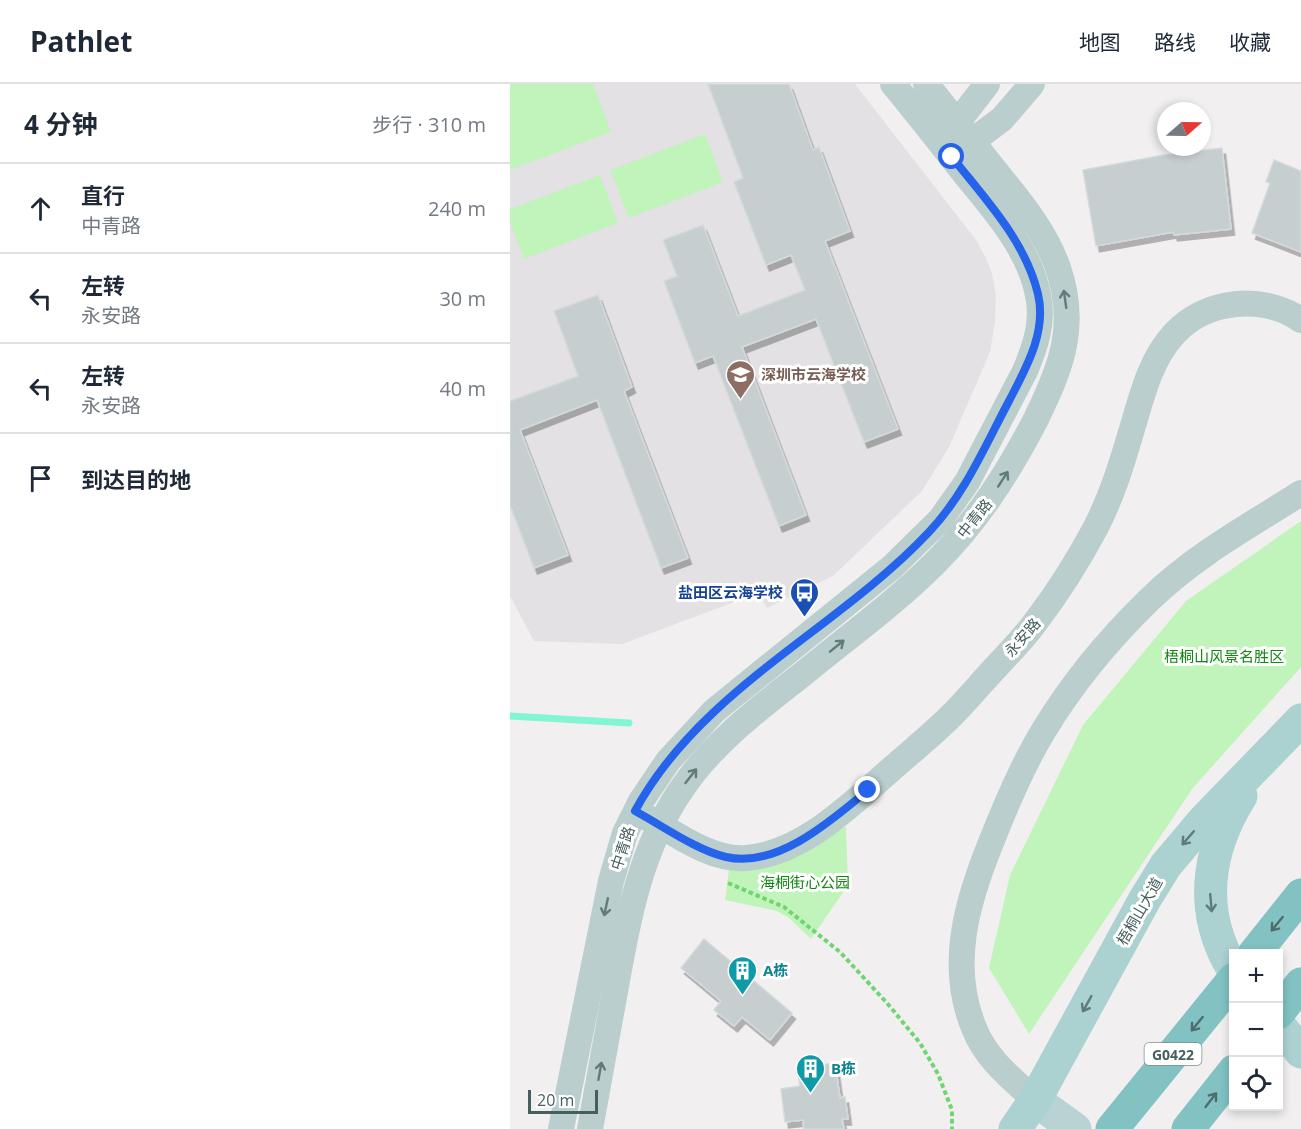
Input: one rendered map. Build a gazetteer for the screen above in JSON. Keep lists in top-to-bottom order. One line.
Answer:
{"streets":{"highway":["G0422"],"main road":["梧桐山大道"],"street":["中青路","永安路"]},"crossings":[["中青路","永安路"]],"one_way":["梧桐山大道"],"parks":["梧桐山风景名胜区","海桐街心公园"],"places":{"school or university":["深圳市云海学校"],"bus stop":["盐田区云海学校"],"building":["A栋","B栋"]},"scale_bar":"20 m","north":"right","page":{"header":"Pathlet","nav":["地图","路线","收藏"],"heading":["4 分钟","步行 · 310 m"],"list":[["直行","中青路","240 m"],["左转","永安路","30 m"],["左转","永安路","40 m"],"到达目的地"],"map_buttons":["+","−"],"scale":"20 m"}}
